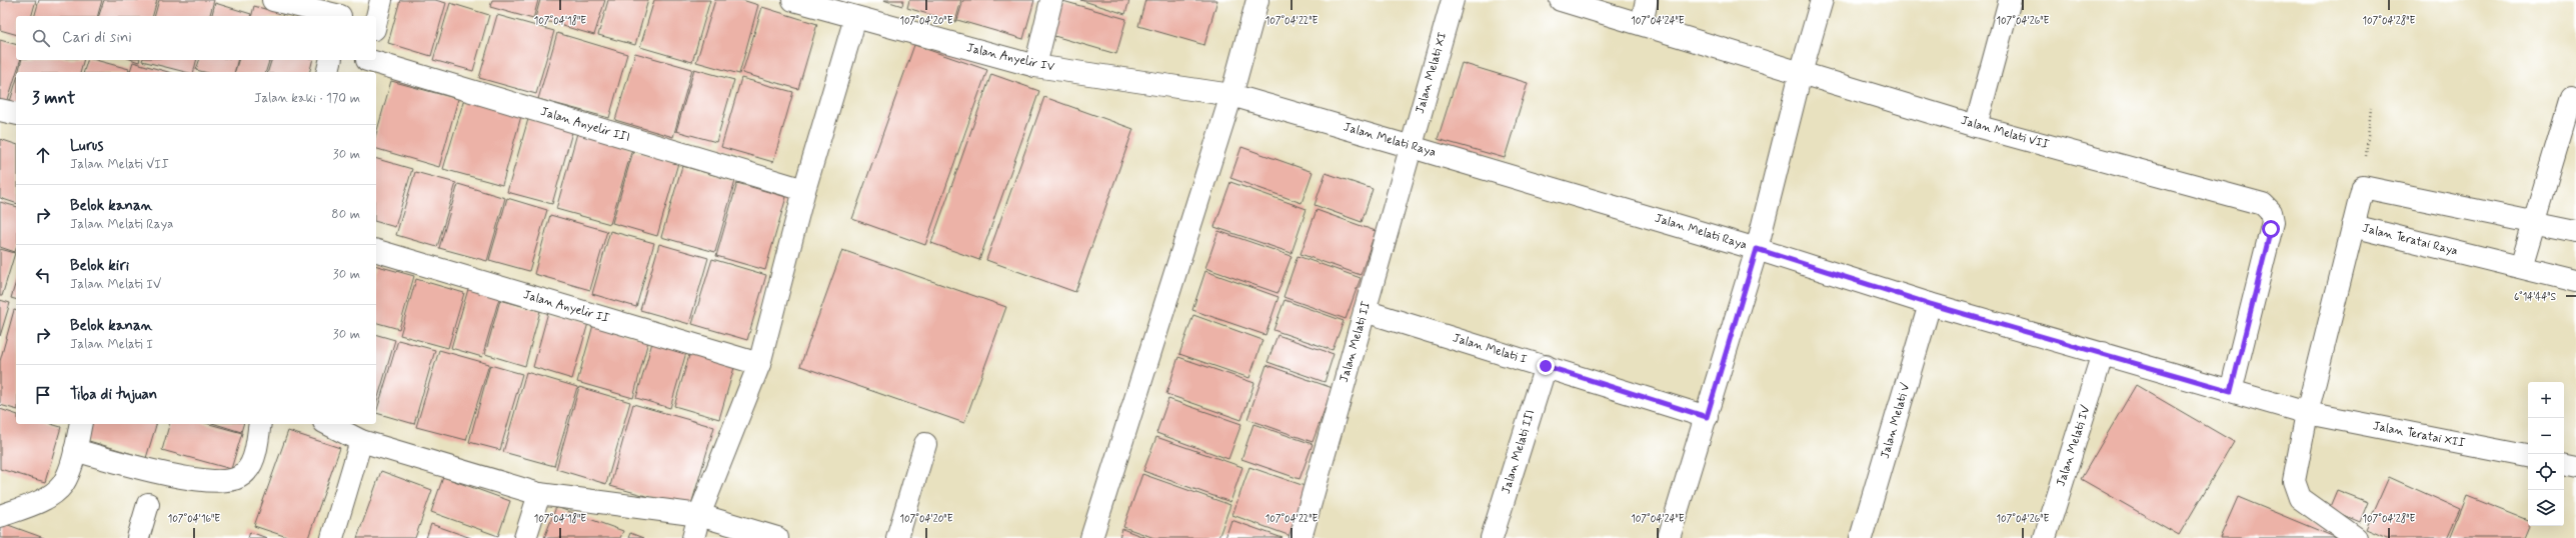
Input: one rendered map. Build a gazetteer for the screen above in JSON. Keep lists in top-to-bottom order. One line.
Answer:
{"streets":{"street":["Jalan Anyelir IV","Jalan Melati XI","Jalan Anyelir III","Jalan Melati VII","Jalan Melati Raya","Jalan Teratai Raya","Jalan Anyelir II","Jalan Melati II","Jalan Melati I","Jalan Melati V","Jalan Teratai XII","Jalan Melati IV","Jalan Melati III"]},"crossings":[["Jalan Anyelir IV","Jalan Melati Raya"],["Jalan Melati XI","Jalan Melati Raya"],["Jalan Melati XI","Jalan Melati II"],["Jalan Melati VII","Jalan Melati Raya"],["Jalan Melati Raya","Jalan Melati II"],["Jalan Melati Raya","Jalan Melati V"],["Jalan Melati Raya","Jalan Teratai XII"],["Jalan Melati Raya","Jalan Melati IV"],["Jalan Melati II","Jalan Melati I"],["Jalan Melati I","Jalan Melati III"]],"page":{"search":"Cari di sini","heading":["3 mnt","Jalan kaki · 170 m"],"list":[["Lurus","Jalan Melati VII","30 m"],["Belok kanan","Jalan Melati Raya","80 m"],["Belok kiri","Jalan Melati IV","30 m"],["Belok kanan","Jalan Melati I","30 m"],"Tiba di tujuan"],"map_buttons":["+","−"]},"coordinates":["107°04'18\"E","107°04'20\"E","107°04'22\"E","107°04'24\"E","107°04'26\"E","107°04'28\"E","6°14'44\"S","107°04'16\"E"]}
